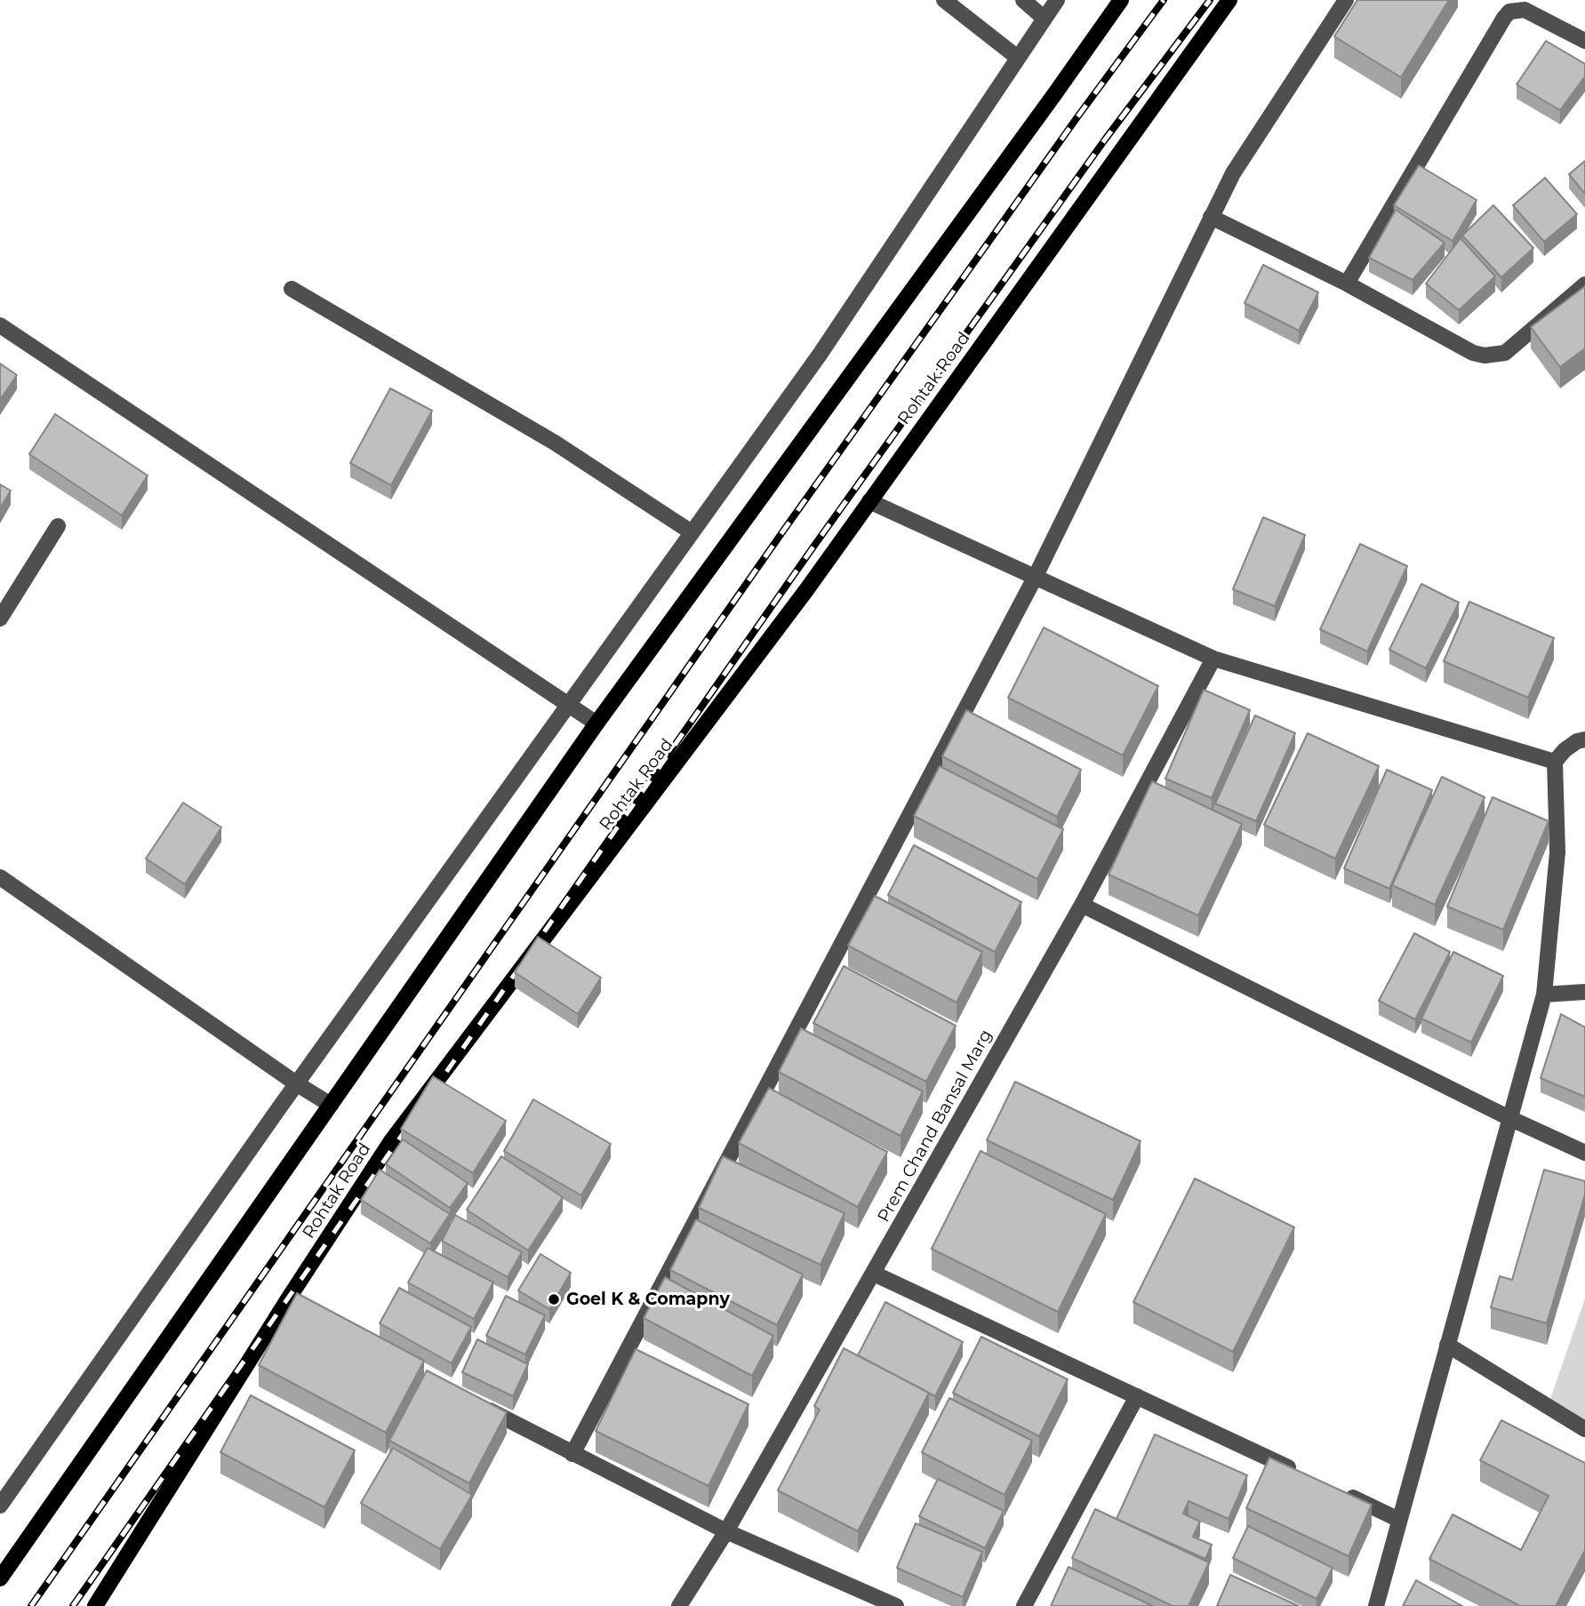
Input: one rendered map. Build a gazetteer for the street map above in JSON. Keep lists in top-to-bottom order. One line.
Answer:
{"streets":{"main road":["Rohtak Road"],"street":["Prem Chand Bansal Marg"]},"places":["Goel K & Comapny"]}
